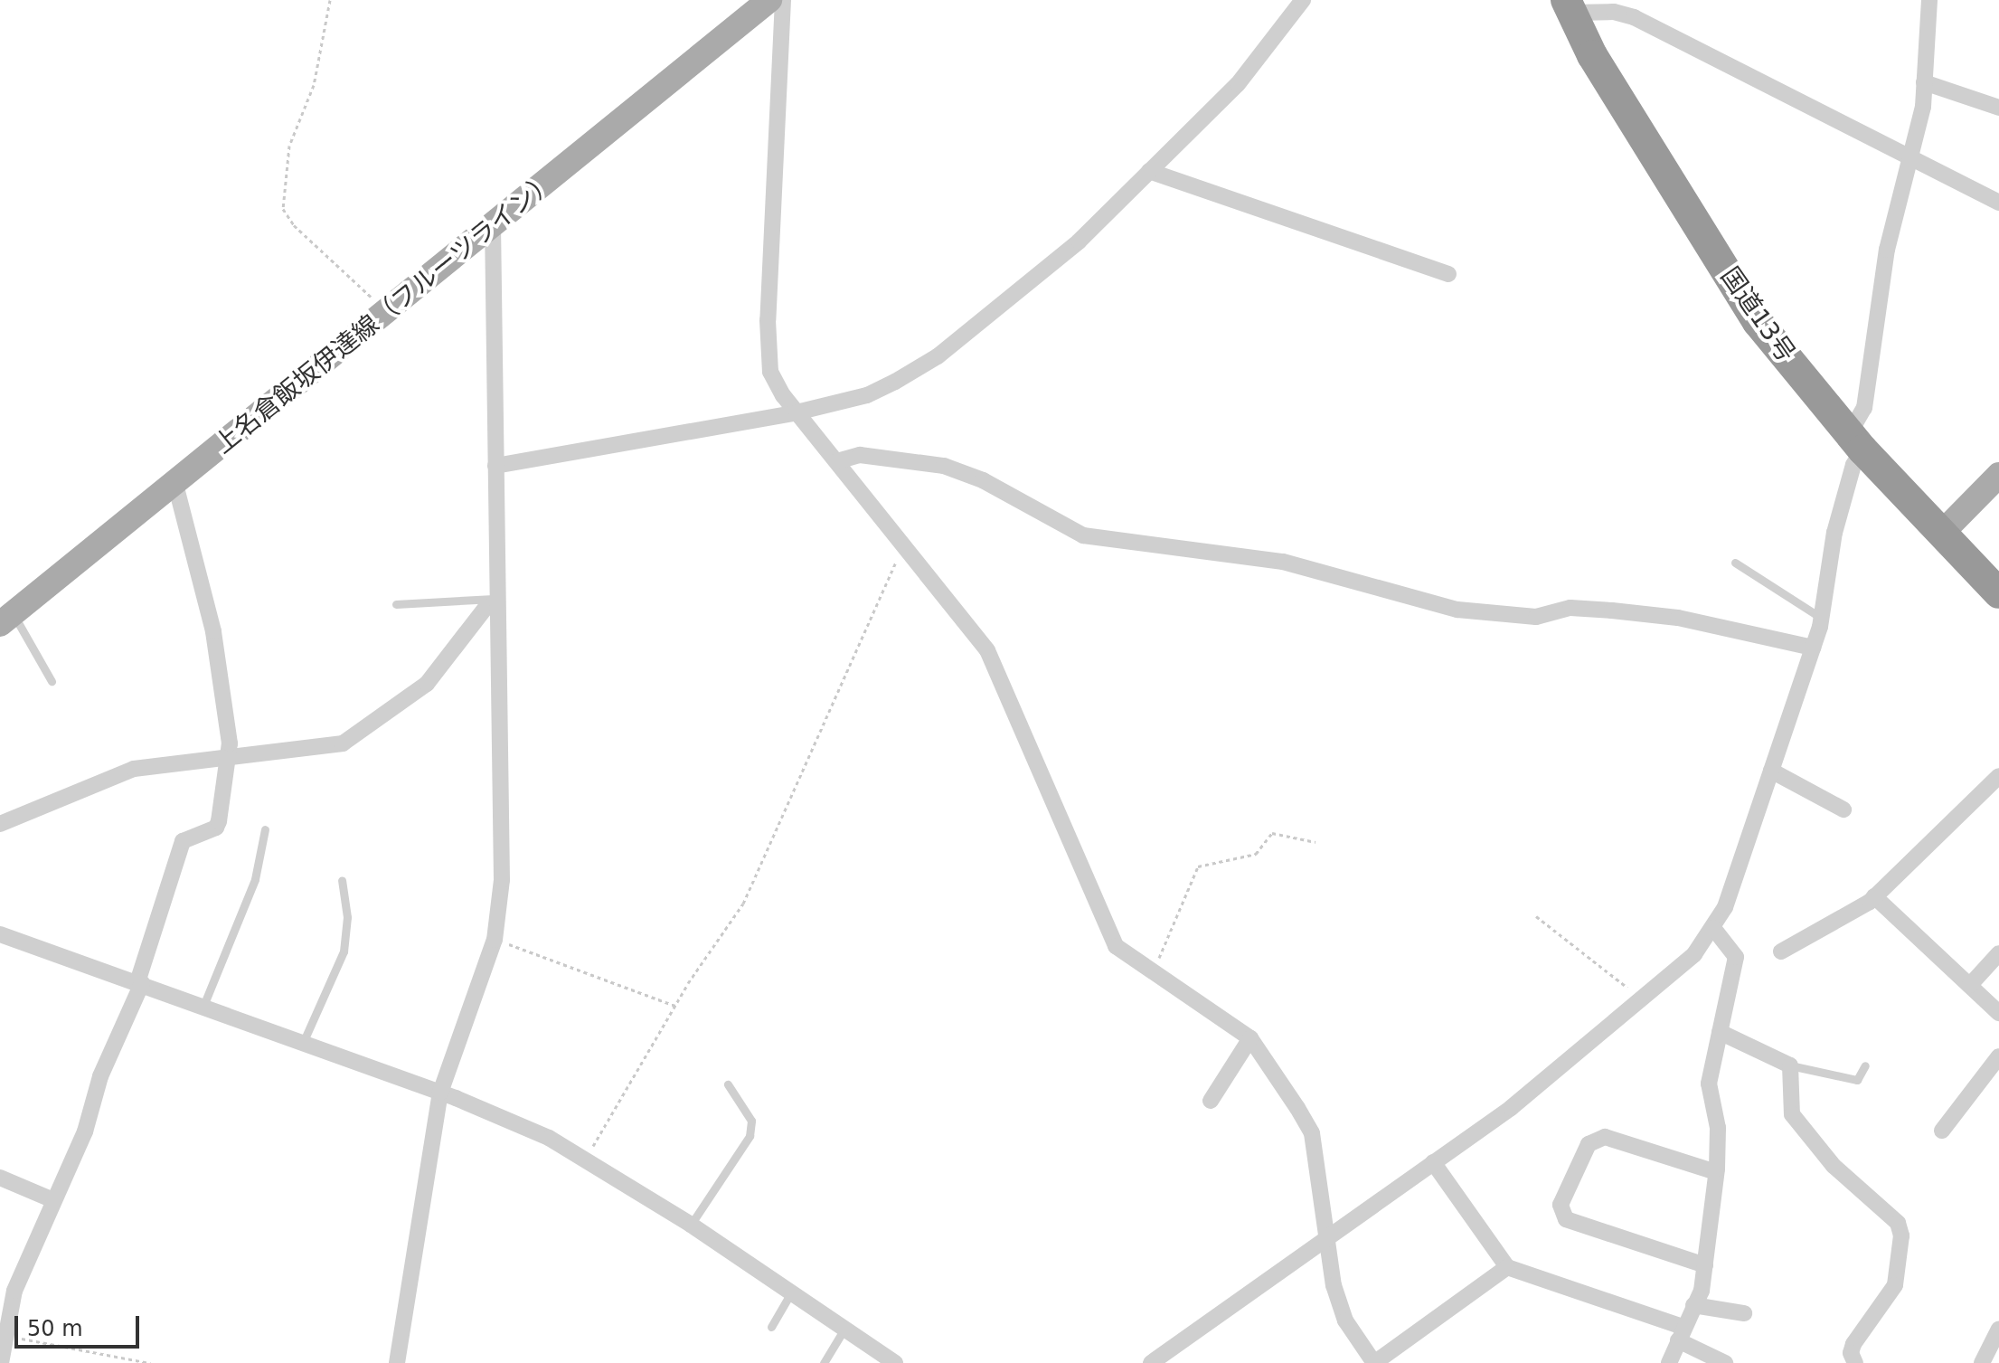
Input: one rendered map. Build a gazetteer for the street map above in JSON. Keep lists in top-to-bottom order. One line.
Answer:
{"streets":{"highway":["国道13号"],"main road":["上名倉飯坂伊達線（フルーツライン）"]},"scale_bar":"50 m"}
